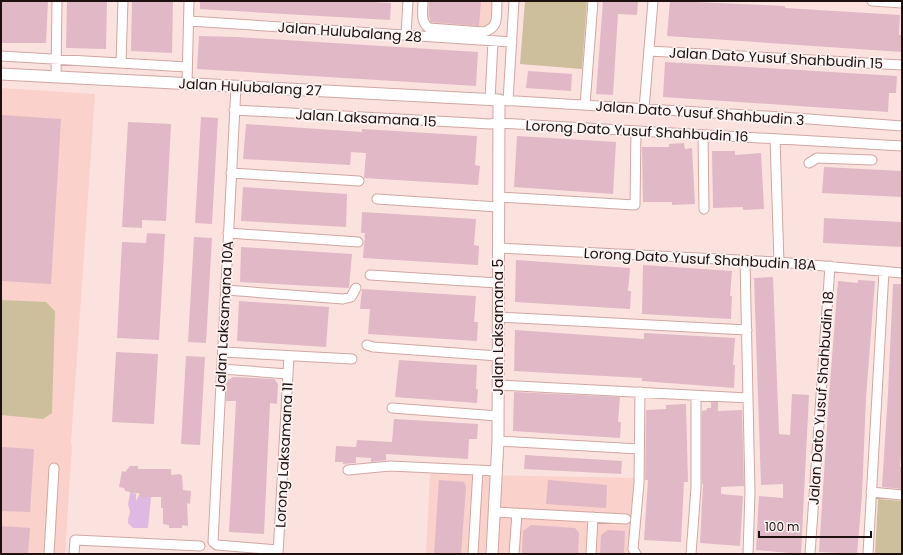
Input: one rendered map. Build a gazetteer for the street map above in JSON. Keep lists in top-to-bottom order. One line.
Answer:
{"streets":{"street":["Jalan Hulubalang 28","Jalan Dato Yusuf Shahbudin 15","Jalan Hulubalang 27","Jalan Dato Yusuf Shahbudin 3","Jalan Laksamana 15","Lorong Dato Yusuf Shahbudin 16","Lorong Dato Yusuf Shahbudin 18A","Jalan Laksamana 10A","Jalan Laksamana 5","Jalan Dato Yusuf Shahbudin 18","Lorong Laksamana 11"]},"crossings":[["Jalan Hulubalang 27","Jalan Dato Yusuf Shahbudin 3"],["Jalan Hulubalang 27","Jalan Laksamana 10A"],["Jalan Hulubalang 27","Jalan Laksamana 5"],["Jalan Dato Yusuf Shahbudin 3","Jalan Laksamana 5"],["Jalan Laksamana 15","Lorong Dato Yusuf Shahbudin 16"],["Jalan Laksamana 15","Jalan Laksamana 10A"],["Jalan Laksamana 15","Jalan Laksamana 5"],["Lorong Dato Yusuf Shahbudin 16","Jalan Laksamana 5"],["Lorong Dato Yusuf Shahbudin 18A","Jalan Laksamana 5"],["Lorong Dato Yusuf Shahbudin 18A","Jalan Dato Yusuf Shahbudin 18"],["Jalan Laksamana 10A","Lorong Laksamana 11"]],"scale_bar":"100 m"}
